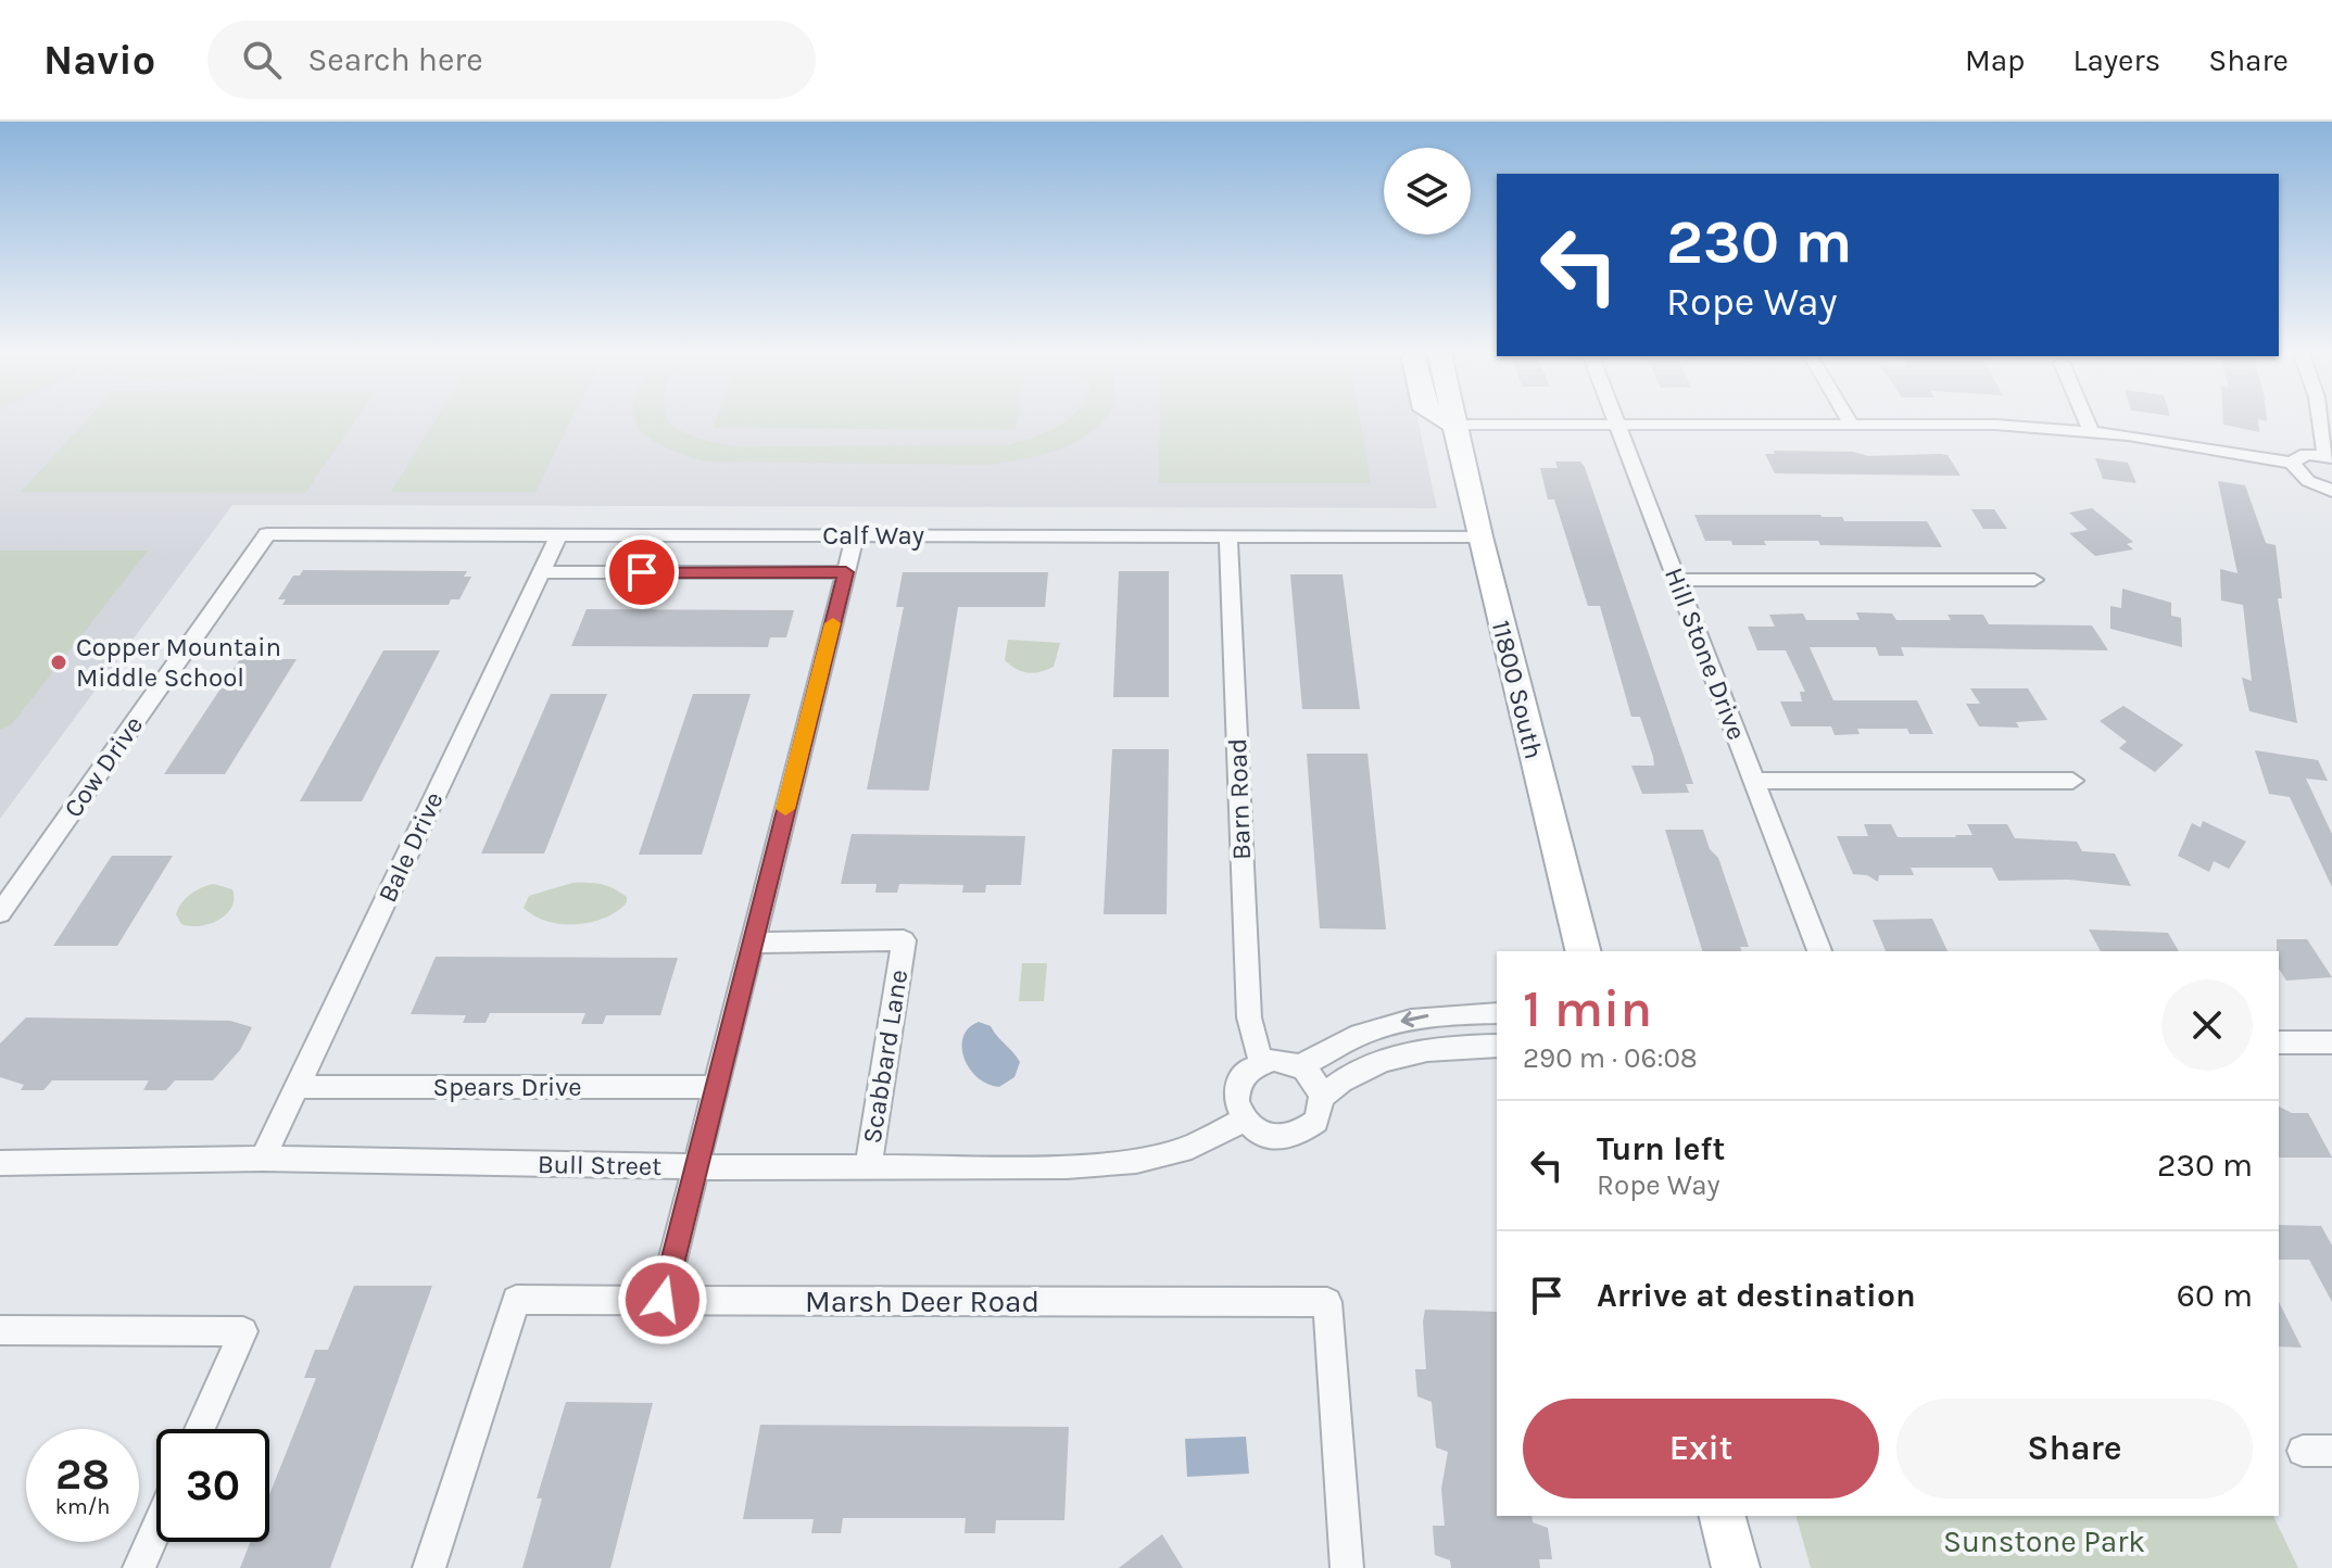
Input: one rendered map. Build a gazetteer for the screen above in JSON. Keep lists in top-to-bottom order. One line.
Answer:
{"streets":{"main road":["11800 South"],"street":["Calf Way","Hill Stone Drive","Cow Drive","Barn Road","Bale Drive","Scabbard Lane","Spears Drive","Bull Street","Marsh Deer Road"]},"crossings":[["Calf Way","11800 South"],["Calf Way","Cow Drive"],["Calf Way","Barn Road"],["Calf Way","Bale Drive"],["Barn Road","Bull Street"],["Bale Drive","Spears Drive"],["Bale Drive","Bull Street"],["Scabbard Lane","Bull Street"]],"parks":["Sunstone Park"],"places":["Copper Mountain Middle School"],"page":{"header":"Navio","search":"Search here","nav":["Map","Layers","Share"],"turn":["230 m","Rope Way"],"heading":["1 min","290 m · 06:08"],"list":[{"name":"Turn left","note":"Rope Way","value":"230 m"},{"name":"Arrive at destination","value":"60 m"}],"buttons":["Exit","Share"],"speed":"28 km/h","limit":"30"}}
